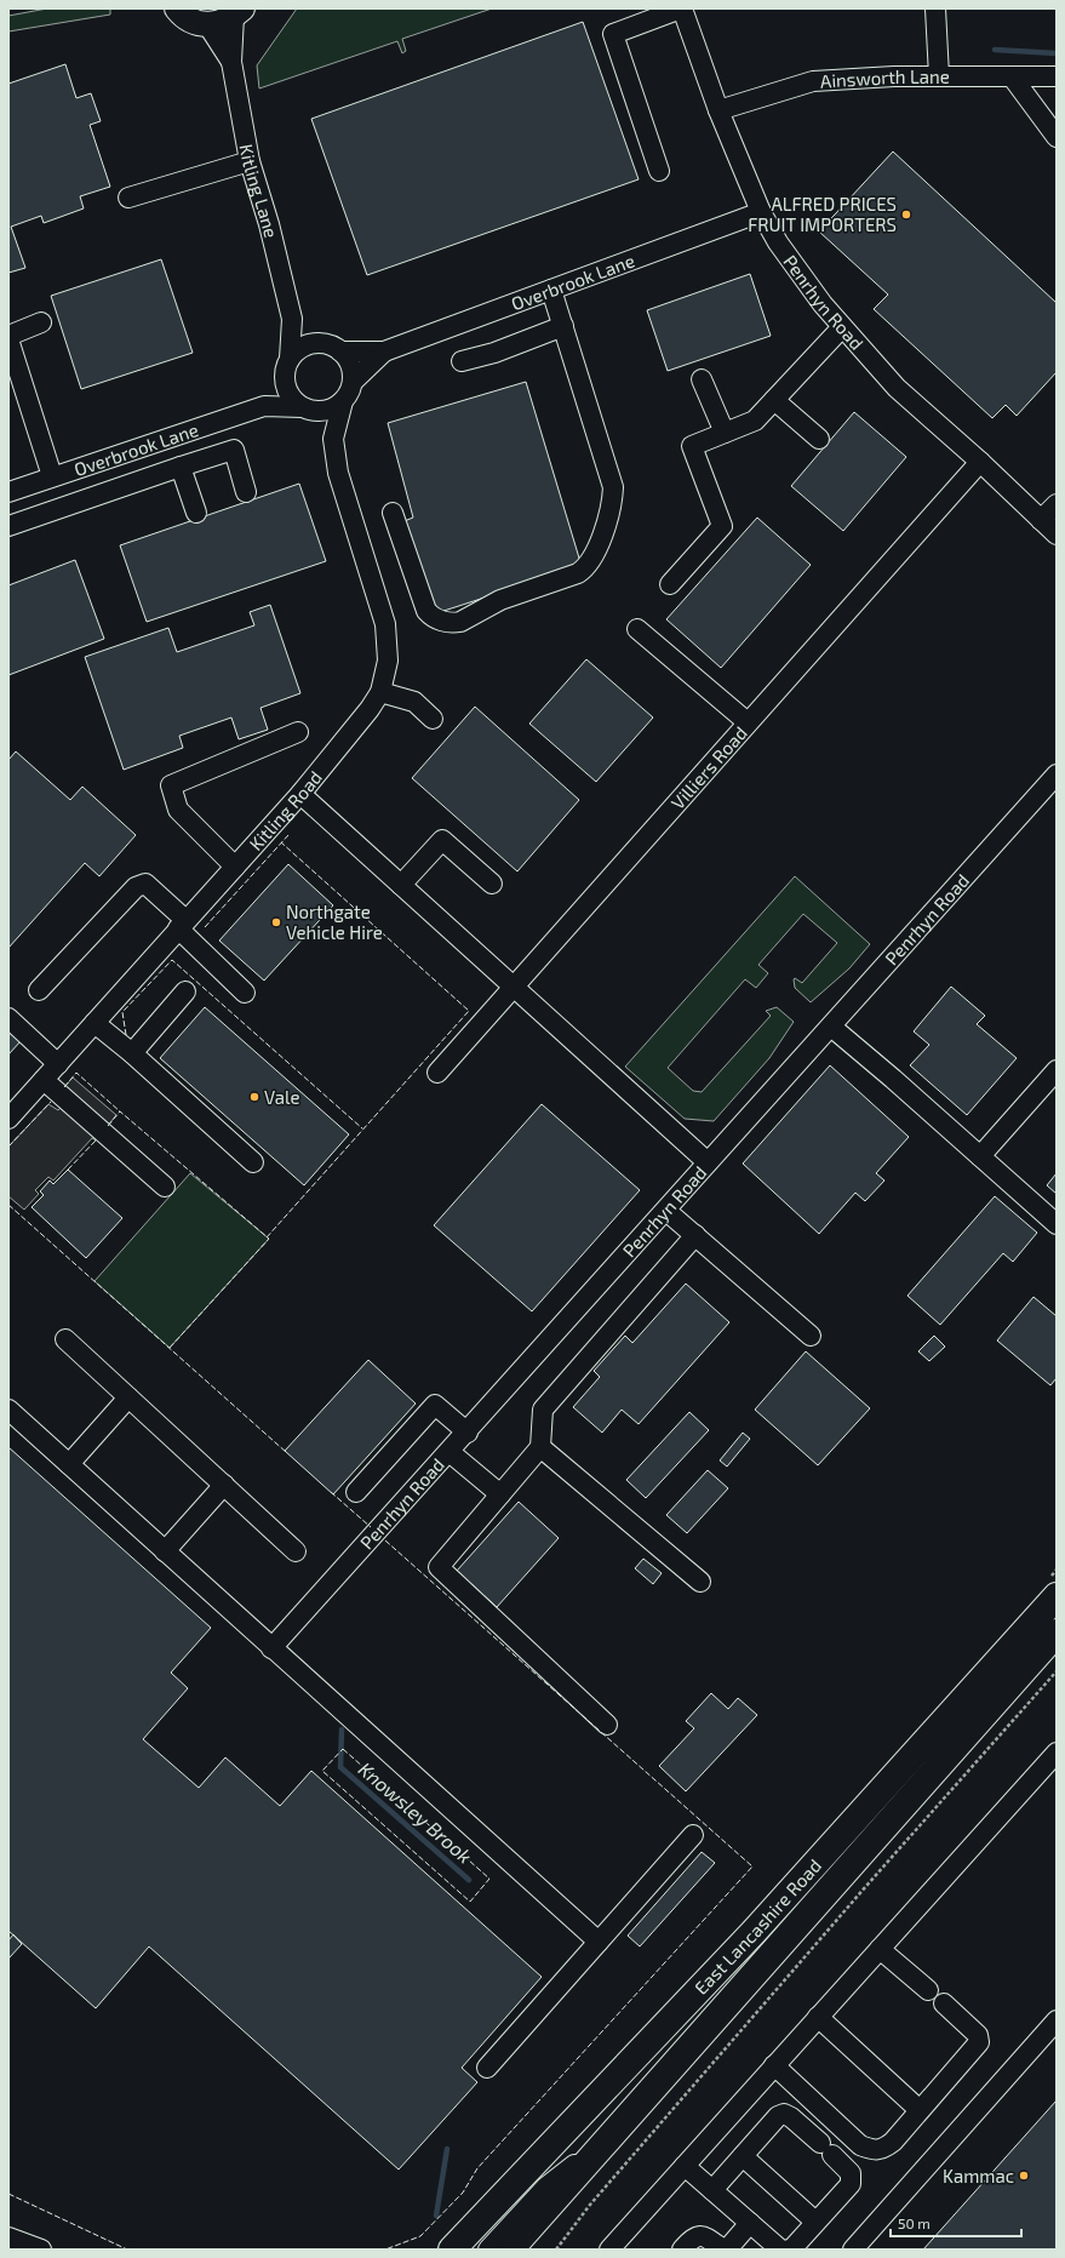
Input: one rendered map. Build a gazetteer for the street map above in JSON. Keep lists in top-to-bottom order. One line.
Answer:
{"streets":{"highway":["East Lancashire Road"],"street":["Ainsworth Lane","Kitling Lane","Overbrook Lane","Penrhyn Road","Villiers Road","Kitling Road"]},"crossings":[["Ainsworth Lane","Penrhyn Road"],["Kitling Lane","Overbrook Lane"],["Kitling Lane","Kitling Road"],["Overbrook Lane","Penrhyn Road"],["Overbrook Lane","Kitling Road"],["Penrhyn Road","Villiers Road"]],"water":["Knowsley Brook"],"places":["ALFRED PRICES FRUIT IMPORTERS","Northgate Vehicle Hire","Vale","Kammac"],"scale_bar":"50 m"}
